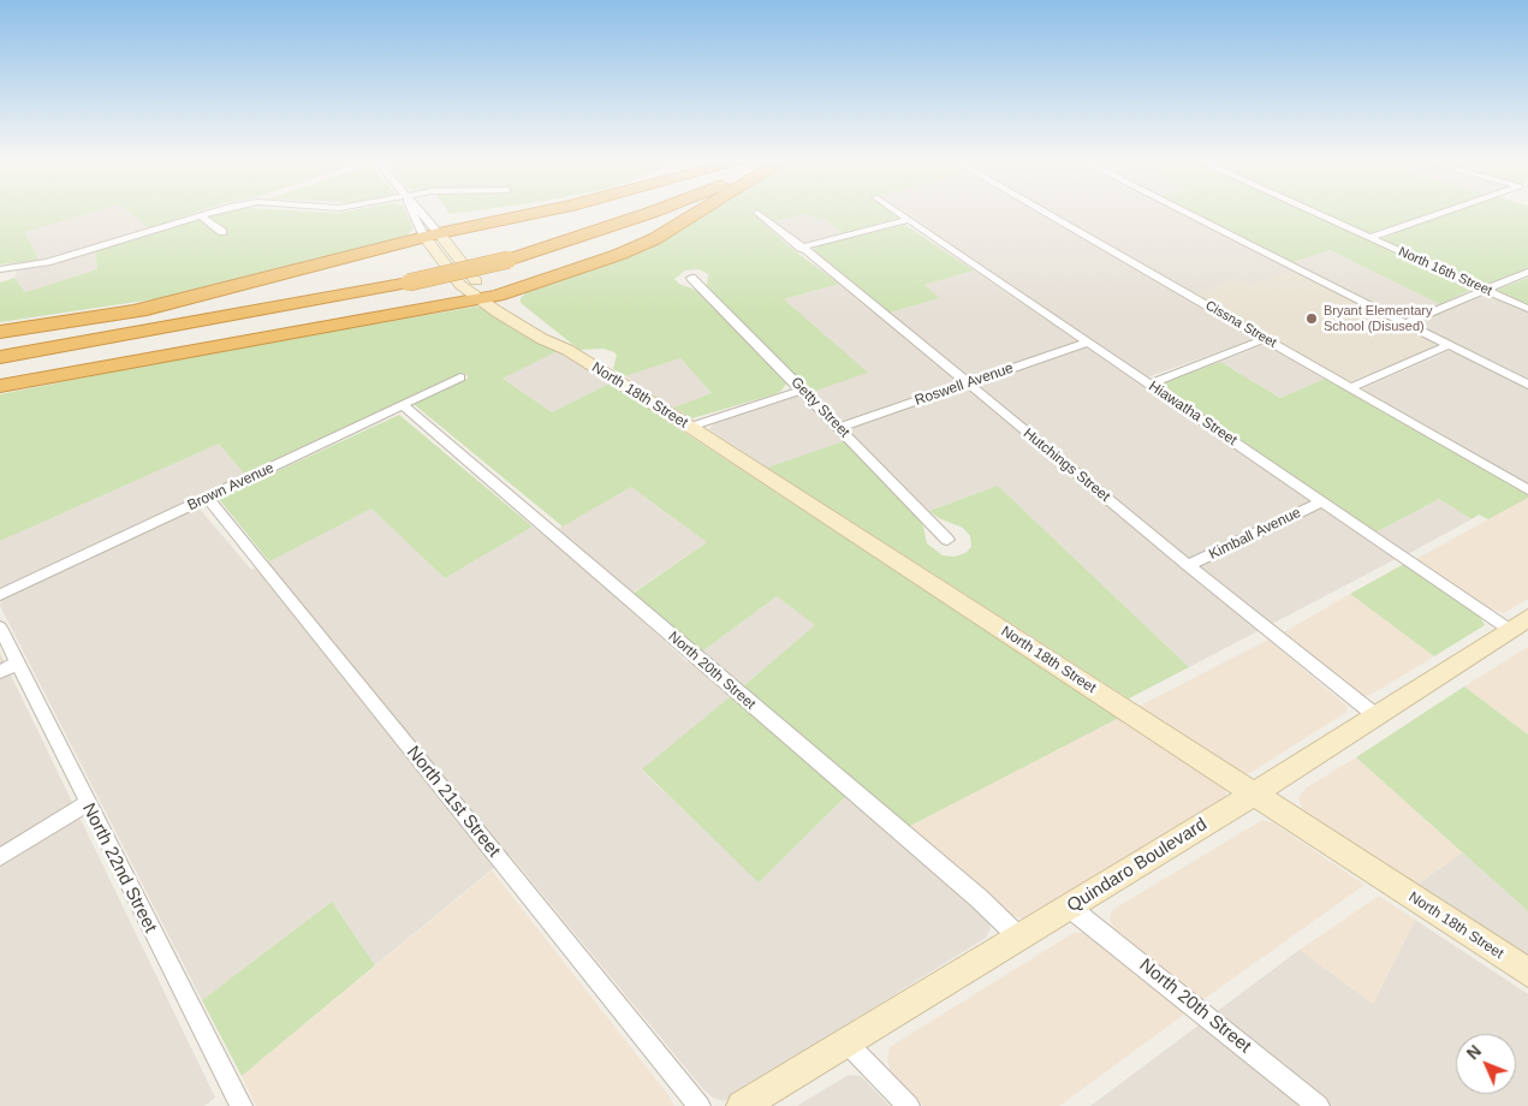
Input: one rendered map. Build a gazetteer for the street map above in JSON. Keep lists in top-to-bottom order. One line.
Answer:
{"streets":{"main road":["North 18th Street","Quindaro Boulevard"],"street":["North 16th Street","Cissna Street","Roswell Avenue","Getty Street","Hiawatha Street","Hutchings Street","Brown Avenue","Kimball Avenue","North 20th Street","North 21st Street","North 22nd Street"]},"crossings":[["Roswell Avenue","Getty Street"],["Roswell Avenue","Hiawatha Street"],["Roswell Avenue","Hutchings Street"],["North 18th Street","Quindaro Boulevard"],["Hiawatha Street","Kimball Avenue"],["Hiawatha Street","Quindaro Boulevard"],["Hutchings Street","Kimball Avenue"],["Hutchings Street","Quindaro Boulevard"],["Brown Avenue","North 20th Street"],["Brown Avenue","North 21st Street"],["North 20th Street","Quindaro Boulevard"]],"places":["Bryant Elementary School (Disused)"],"north":"top left"}
